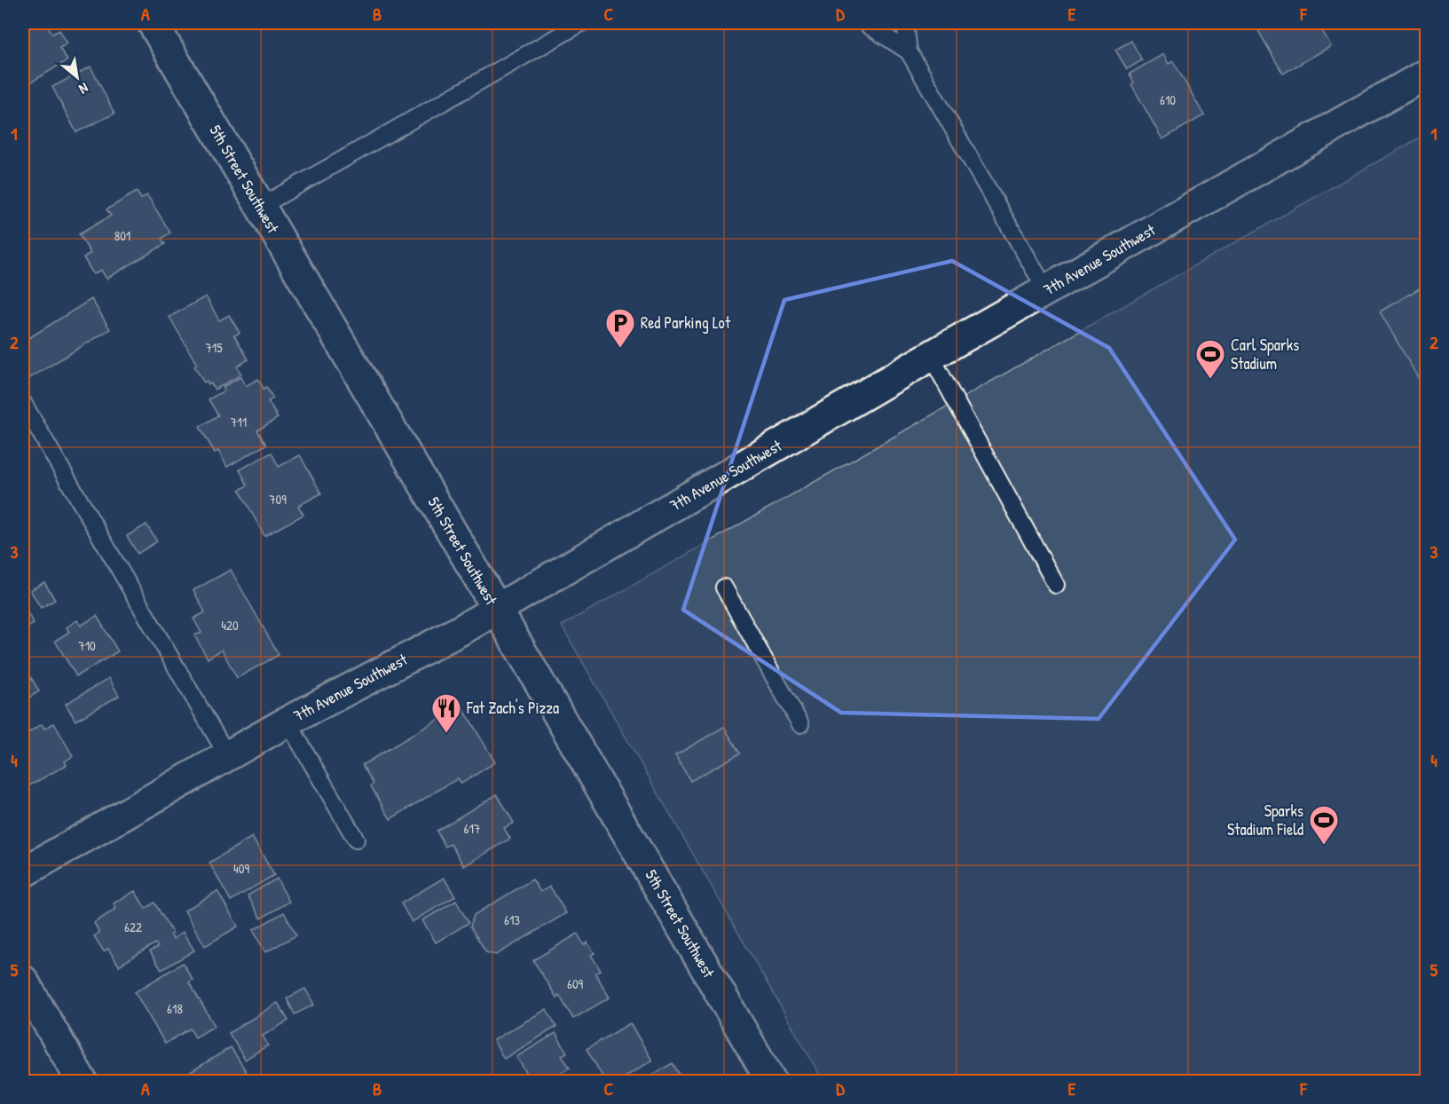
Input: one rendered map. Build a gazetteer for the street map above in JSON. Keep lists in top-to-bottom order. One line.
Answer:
{"streets":{"street":["5th Street Southwest","7th Avenue Southwest"]},"crossings":[["5th Street Southwest","7th Avenue Southwest"]],"places":{"parking":["Red Parking Lot"],"sports":["Carl Sparks Stadium","Sparks Stadium Field"],"restaurant":["Fat Zach's Pizza"]},"house_numbers":["610","801","715","711","709","420","710","617","409","613","622","609","618"],"north":"bottom right","grid":{"columns":["A","B","C","D","E","F"],"rows":["1","2","3","4","5"]}}
